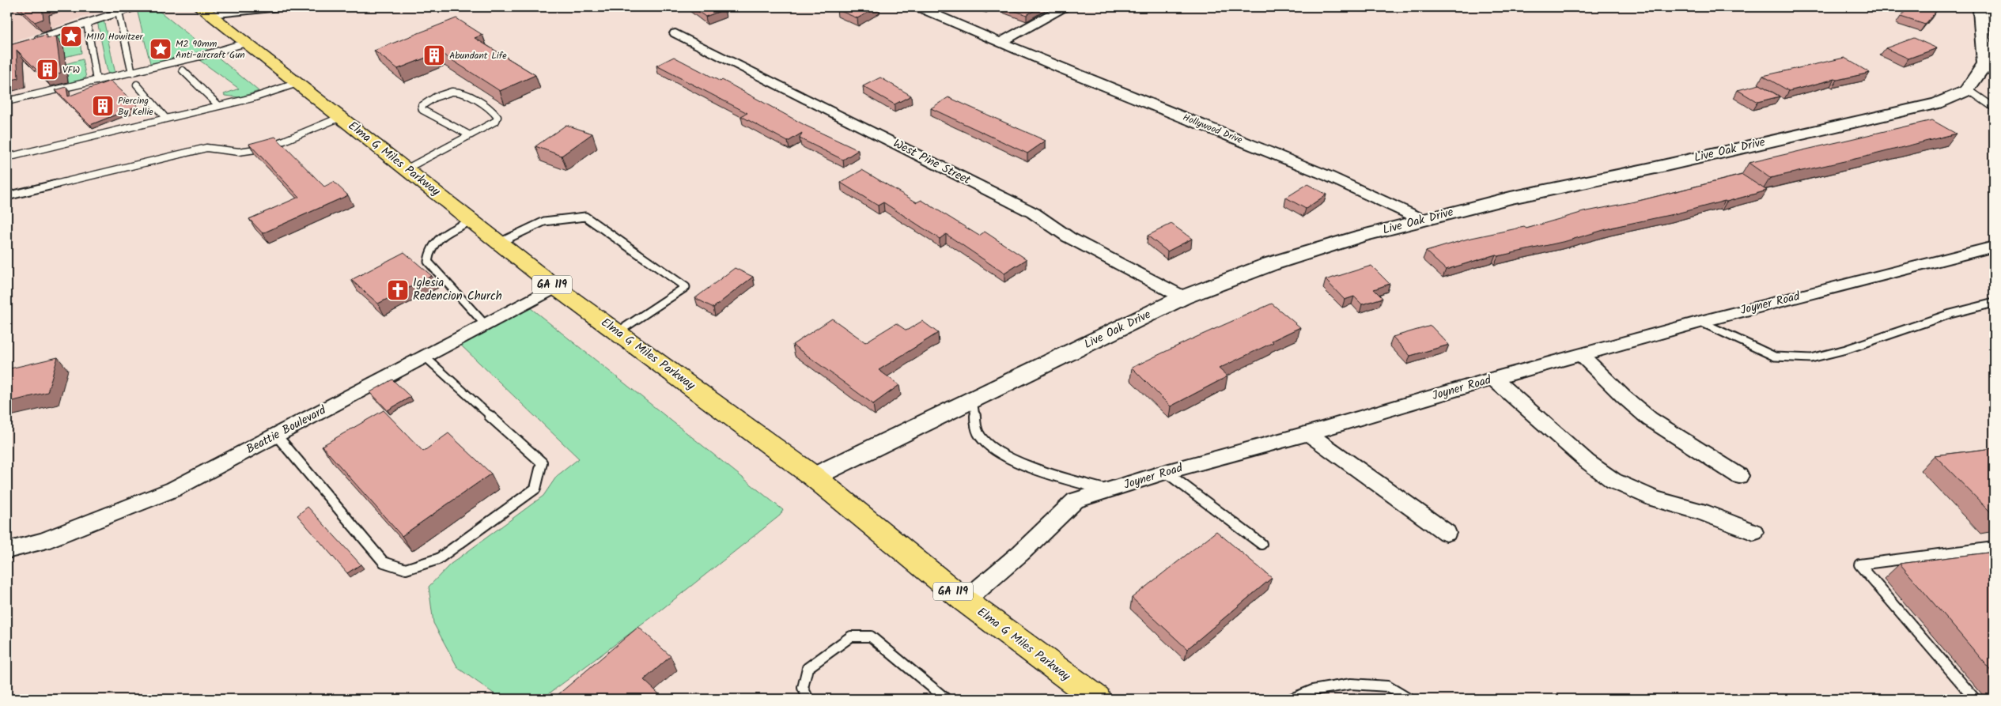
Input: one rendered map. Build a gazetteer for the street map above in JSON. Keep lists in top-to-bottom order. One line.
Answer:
{"streets":{"main road":["Elma G Miles Parkway","GA 119"],"street":["Hollywood Drive","Live Oak Drive","West Pine Street","Joyner Road","Beattie Boulevard"]},"crossings":[["Hollywood Drive","Live Oak Drive"],["Live Oak Drive","Elma G Miles Parkway"],["Live Oak Drive","West Pine Street"],["Elma G Miles Parkway","Joyner Road"],["Elma G Miles Parkway","Beattie Boulevard"]],"places":{"place":["M110 Howitzer","M2 90mm Anti-aircraft Gun"],"building":["Abundant Life","VFW","Piercing By Kellie"],"church":["Iglesia Redencion Church"]}}
